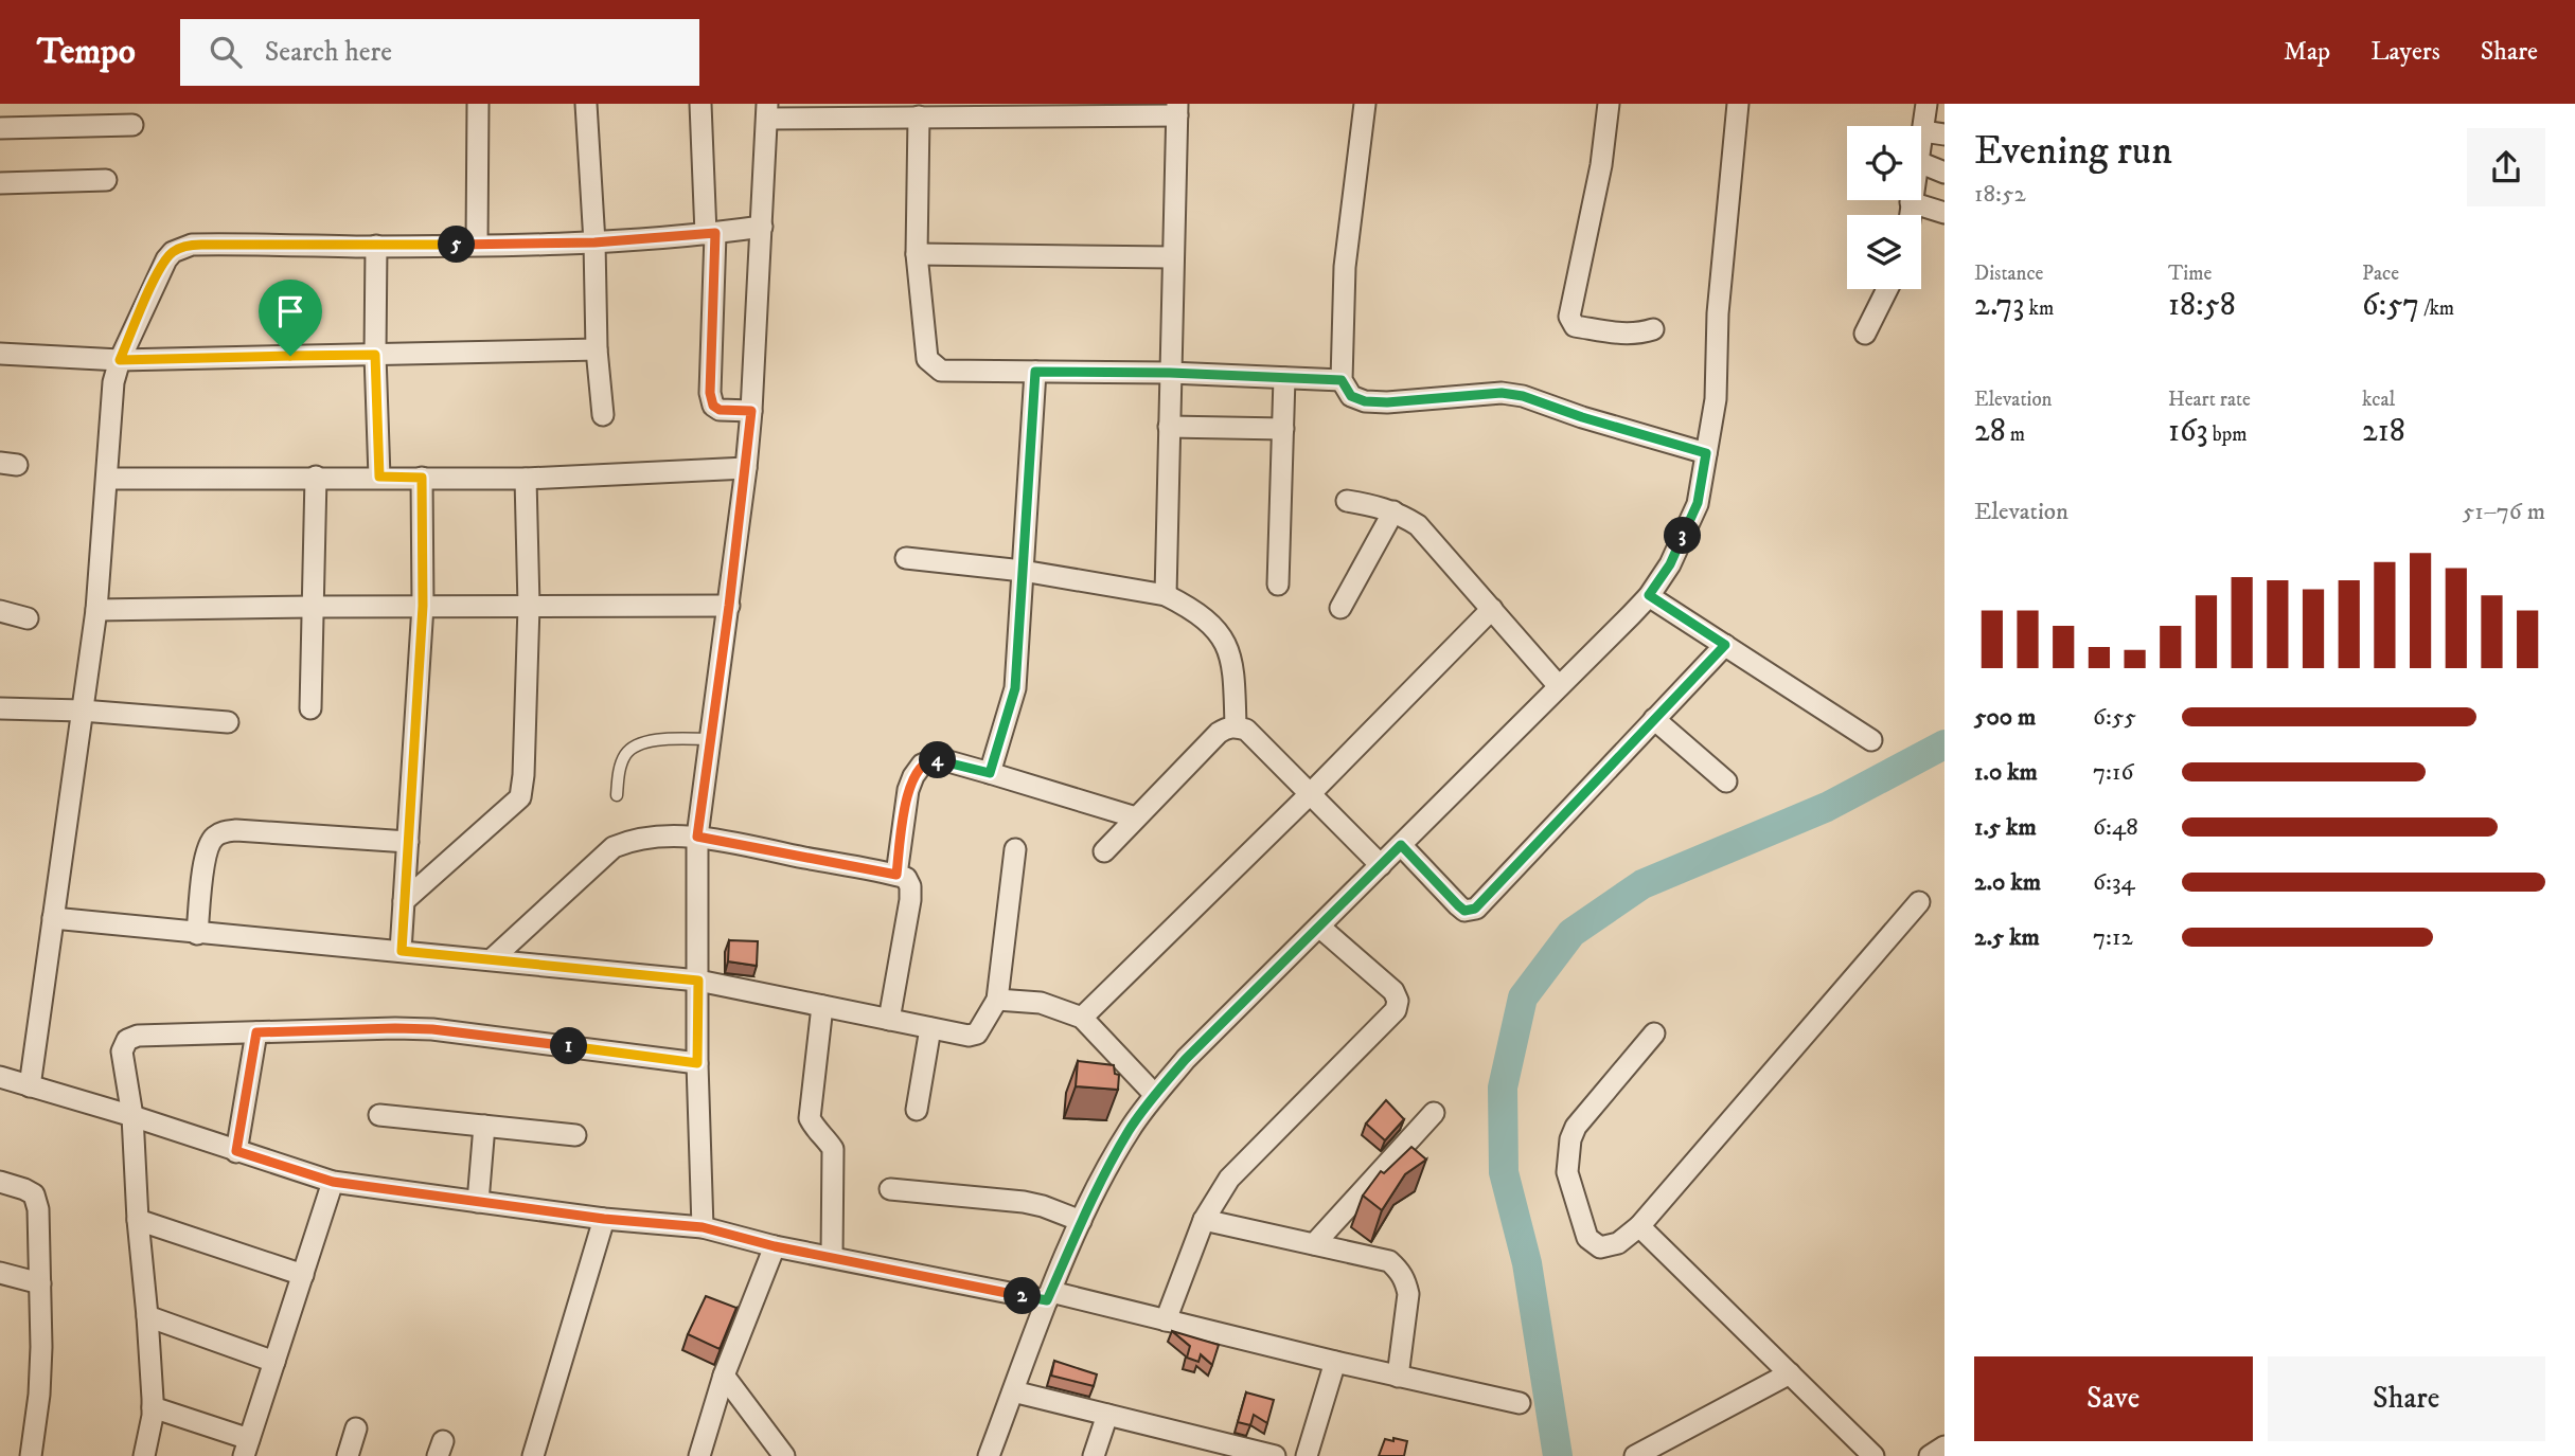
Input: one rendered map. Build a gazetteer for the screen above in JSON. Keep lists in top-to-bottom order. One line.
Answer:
{"page":{"header":"Tempo","search":"Search here","nav":["Map","Layers","Share"],"heading":["Evening run","18:52"],"pins":["5","3","4","1","2"],"stats":[["Distance","2.73 km"],["Time","18:58"],["Pace","6:57 /km"],["Elevation","28 m"],["Heart rate","163 bpm"],["kcal","218"]],"chart":["Elevation","51–76 m"],"list":[{"name":"500 m","note":"6:55"},{"name":"1.0 km","note":"7:16"},{"name":"1.5 km","note":"6:48"},{"name":"2.0 km","note":"6:34"},{"name":"2.5 km","note":"7:12"}],"buttons":["Save","Share"]}}
